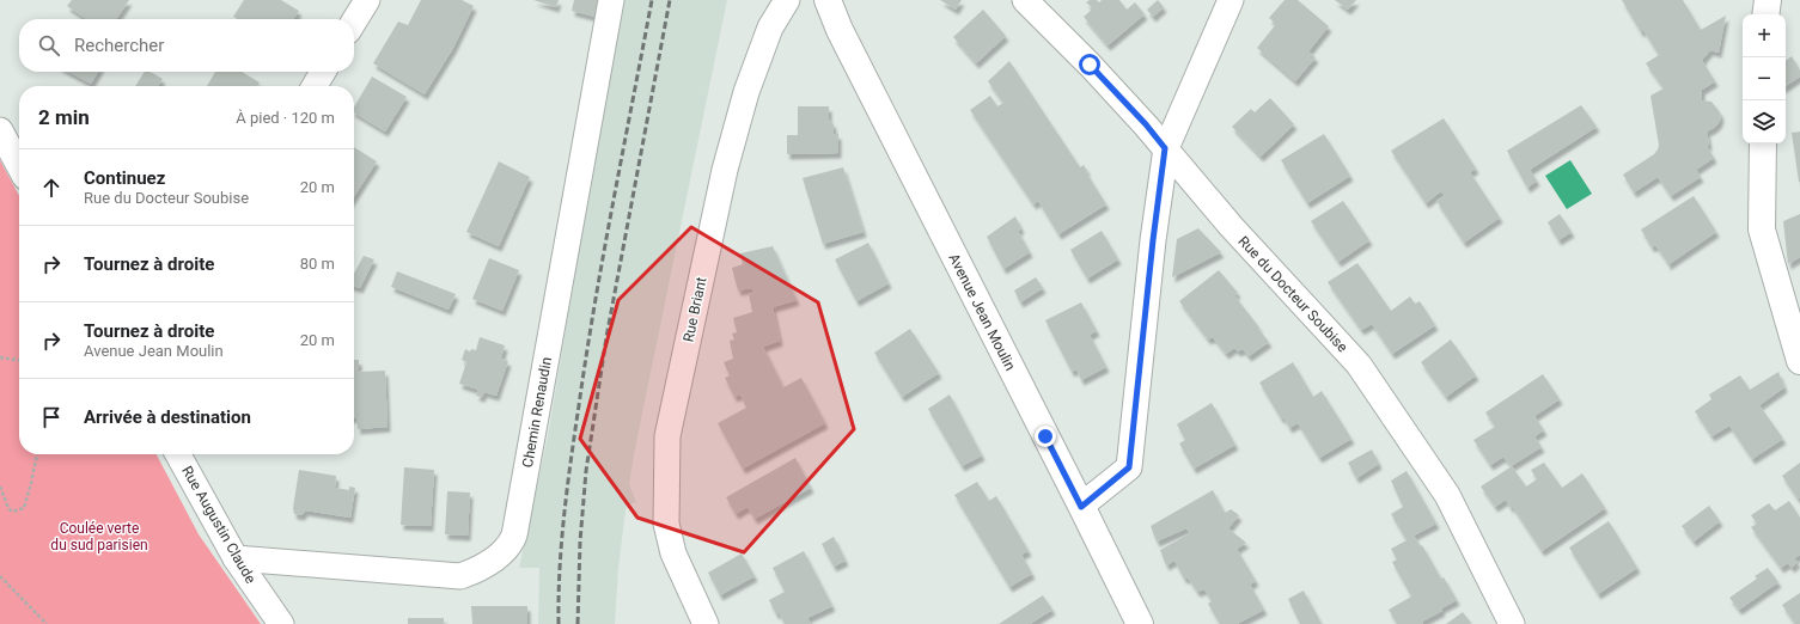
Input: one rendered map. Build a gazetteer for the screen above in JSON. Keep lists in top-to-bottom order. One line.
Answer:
{"streets":{"main road":["Avenue Jean Moulin"],"street":["Rue du Docteur Soubise","Rue Briant","Chemin Renaudin","Rue Augustin Claude"]},"crossings":[["Chemin Renaudin","Rue Augustin Claude"]],"parks":["Coulée verte du sud parisien"],"page":{"map_buttons":["+","−"],"search":"Rechercher","heading":["2 min","À pied · 120 m"],"list":[["Continuez","Rue du Docteur Soubise","20 m"],["Tournez à droite","80 m"],["Tournez à droite","Avenue Jean Moulin","20 m"],"Arrivée à destination"]}}
